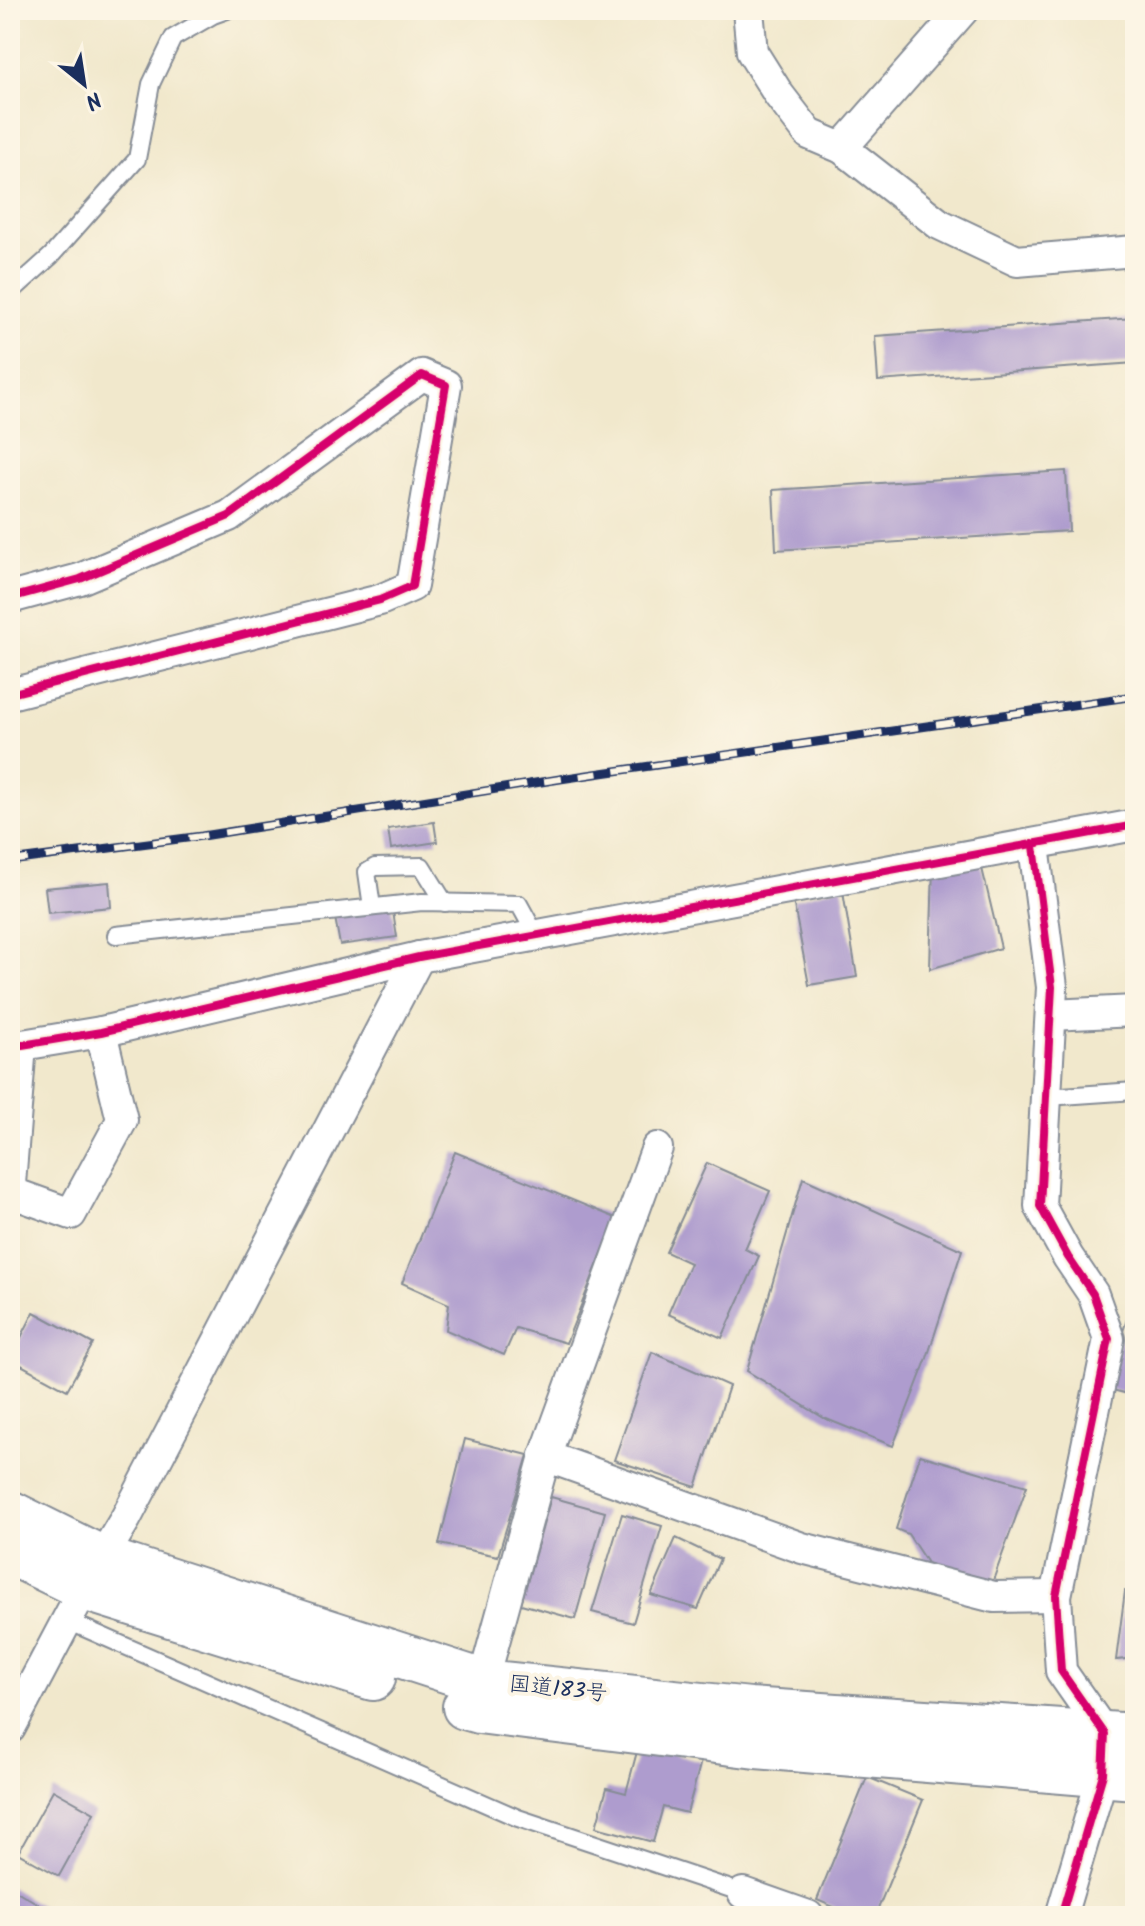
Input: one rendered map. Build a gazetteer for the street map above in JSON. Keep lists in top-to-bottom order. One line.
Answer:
{"streets":{"highway":["国道183号"]},"north":"bottom right"}
